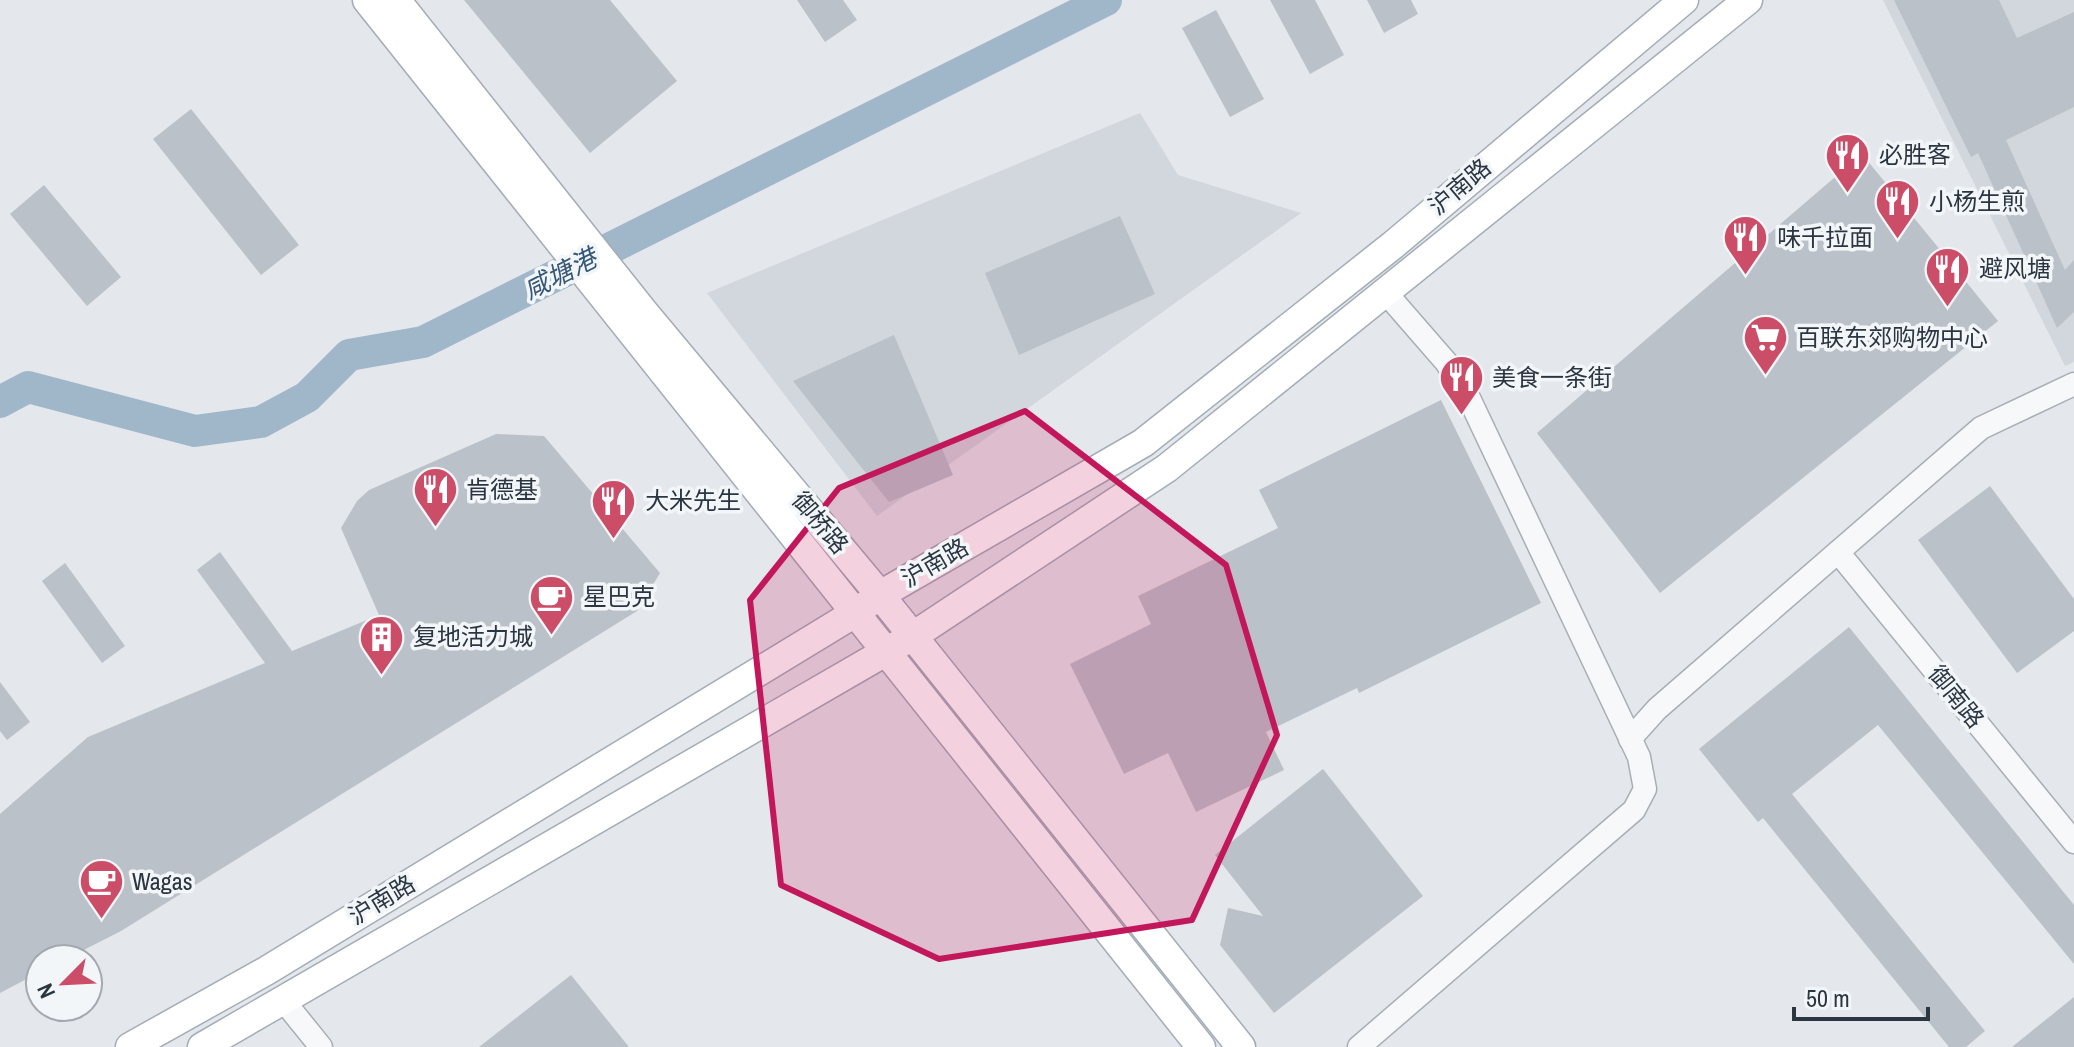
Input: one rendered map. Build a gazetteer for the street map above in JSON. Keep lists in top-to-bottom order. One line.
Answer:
{"streets":{"main road":["沪南路","御桥路"],"street":["御南路"]},"crossings":[["沪南路","御桥路"]],"water":["咸塘港"],"places":{"restaurant":["必胜客","小杨生煎","味千拉面","避风塘","美食一条街","肯德基","大米先生"],"supermarket":["百联东郊购物中心"],"cafe":["星巴克","Wagas"],"building":["复地活力城"]},"scale_bar":"50 m","north":"bottom left"}
